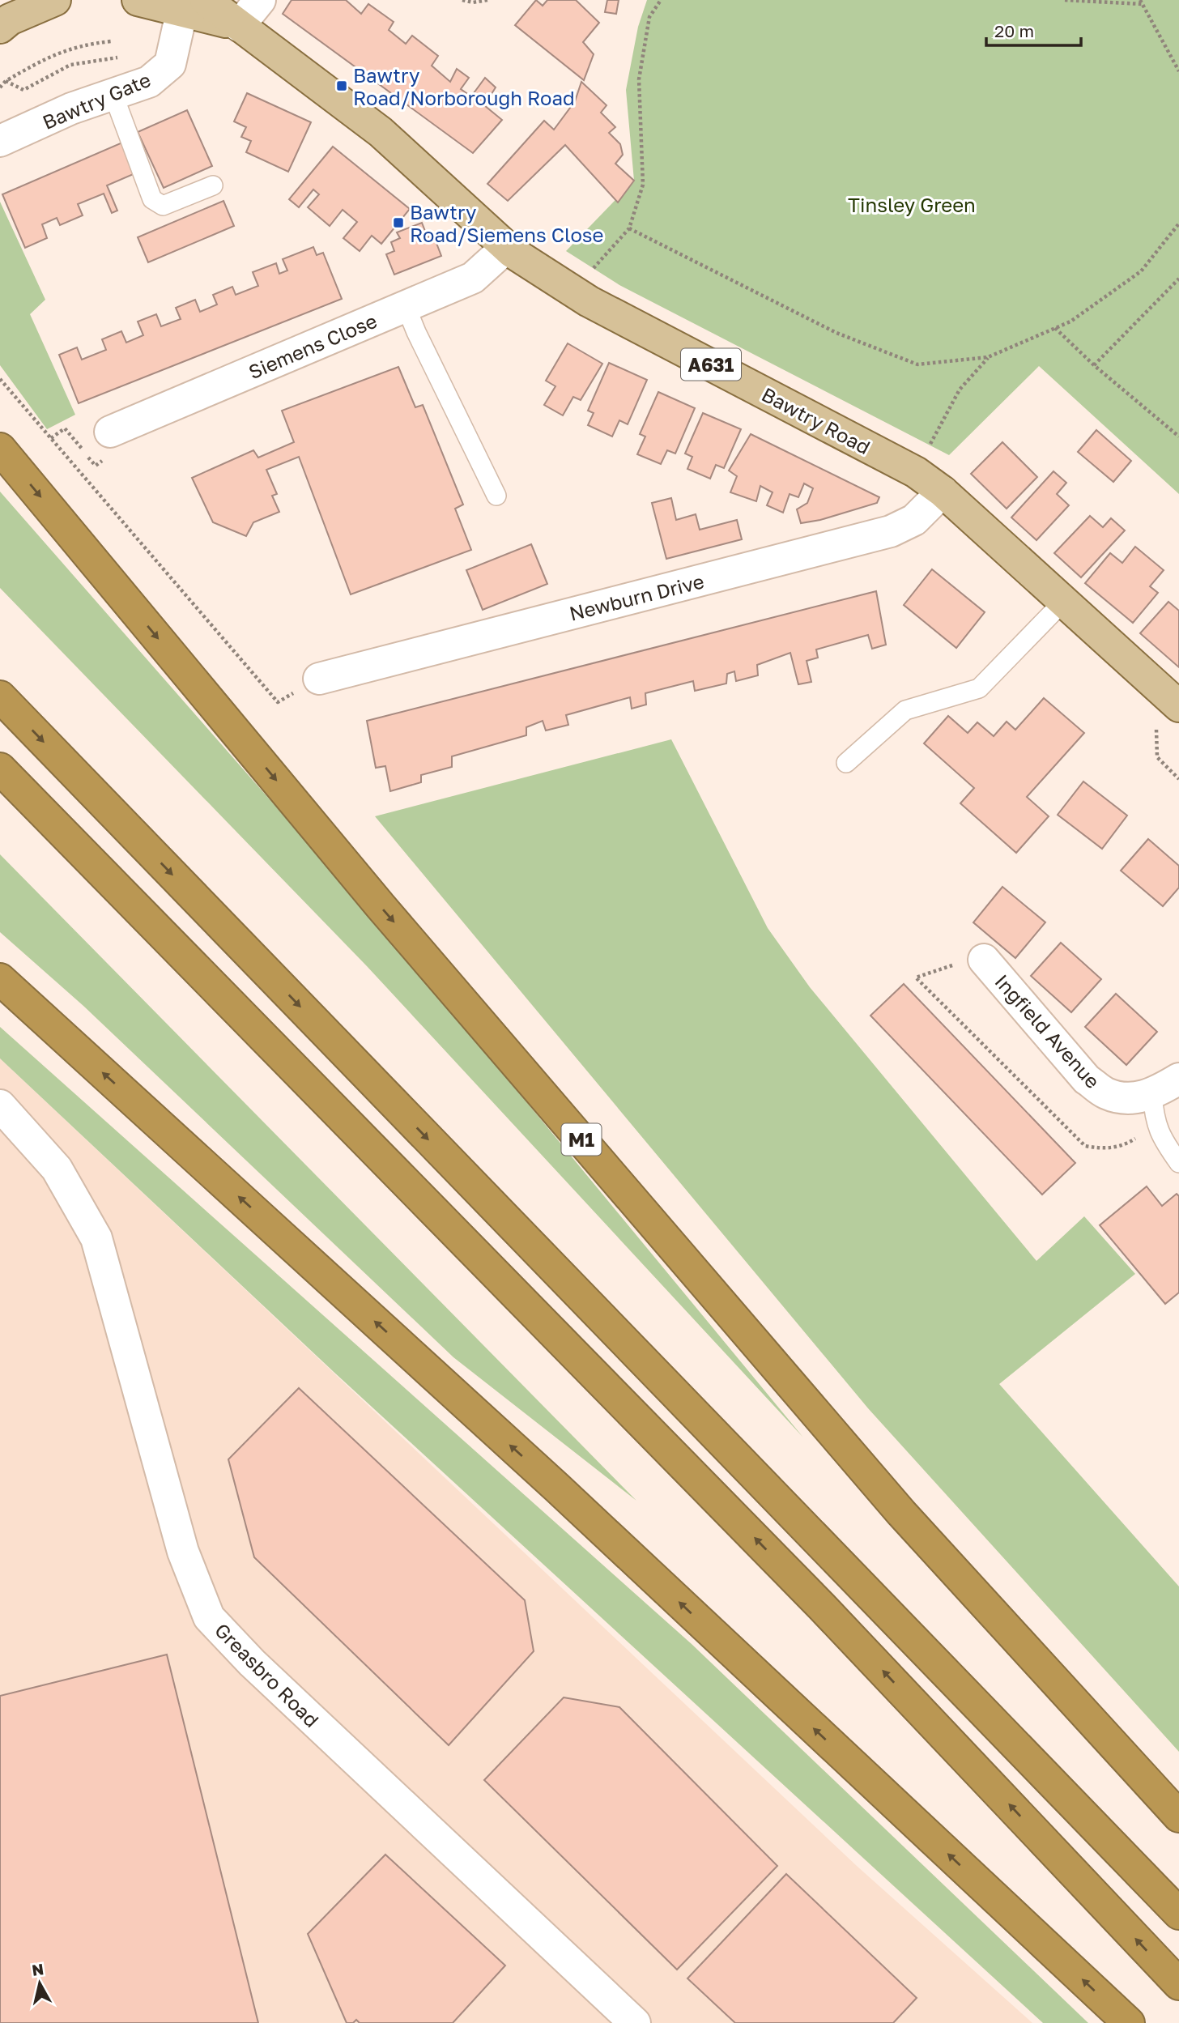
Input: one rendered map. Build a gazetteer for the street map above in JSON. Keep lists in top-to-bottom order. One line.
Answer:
{"streets":{"highway":["M1"],"main road":["A631","Bawtry Road"],"street":["Bawtry Gate","Siemens Close","Newburn Drive","Ingfield Avenue","Greasbro Road"]},"crossings":[["Bawtry Gate","Bawtry Road"],["Siemens Close","Bawtry Road"],["Bawtry Road","Newburn Drive"]],"parks":["Tinsley Green"],"places":{"transit":["Bawtry Road/Norborough Road","Bawtry Road/Siemens Close"]},"scale_bar":"20 m","north":"top"}
